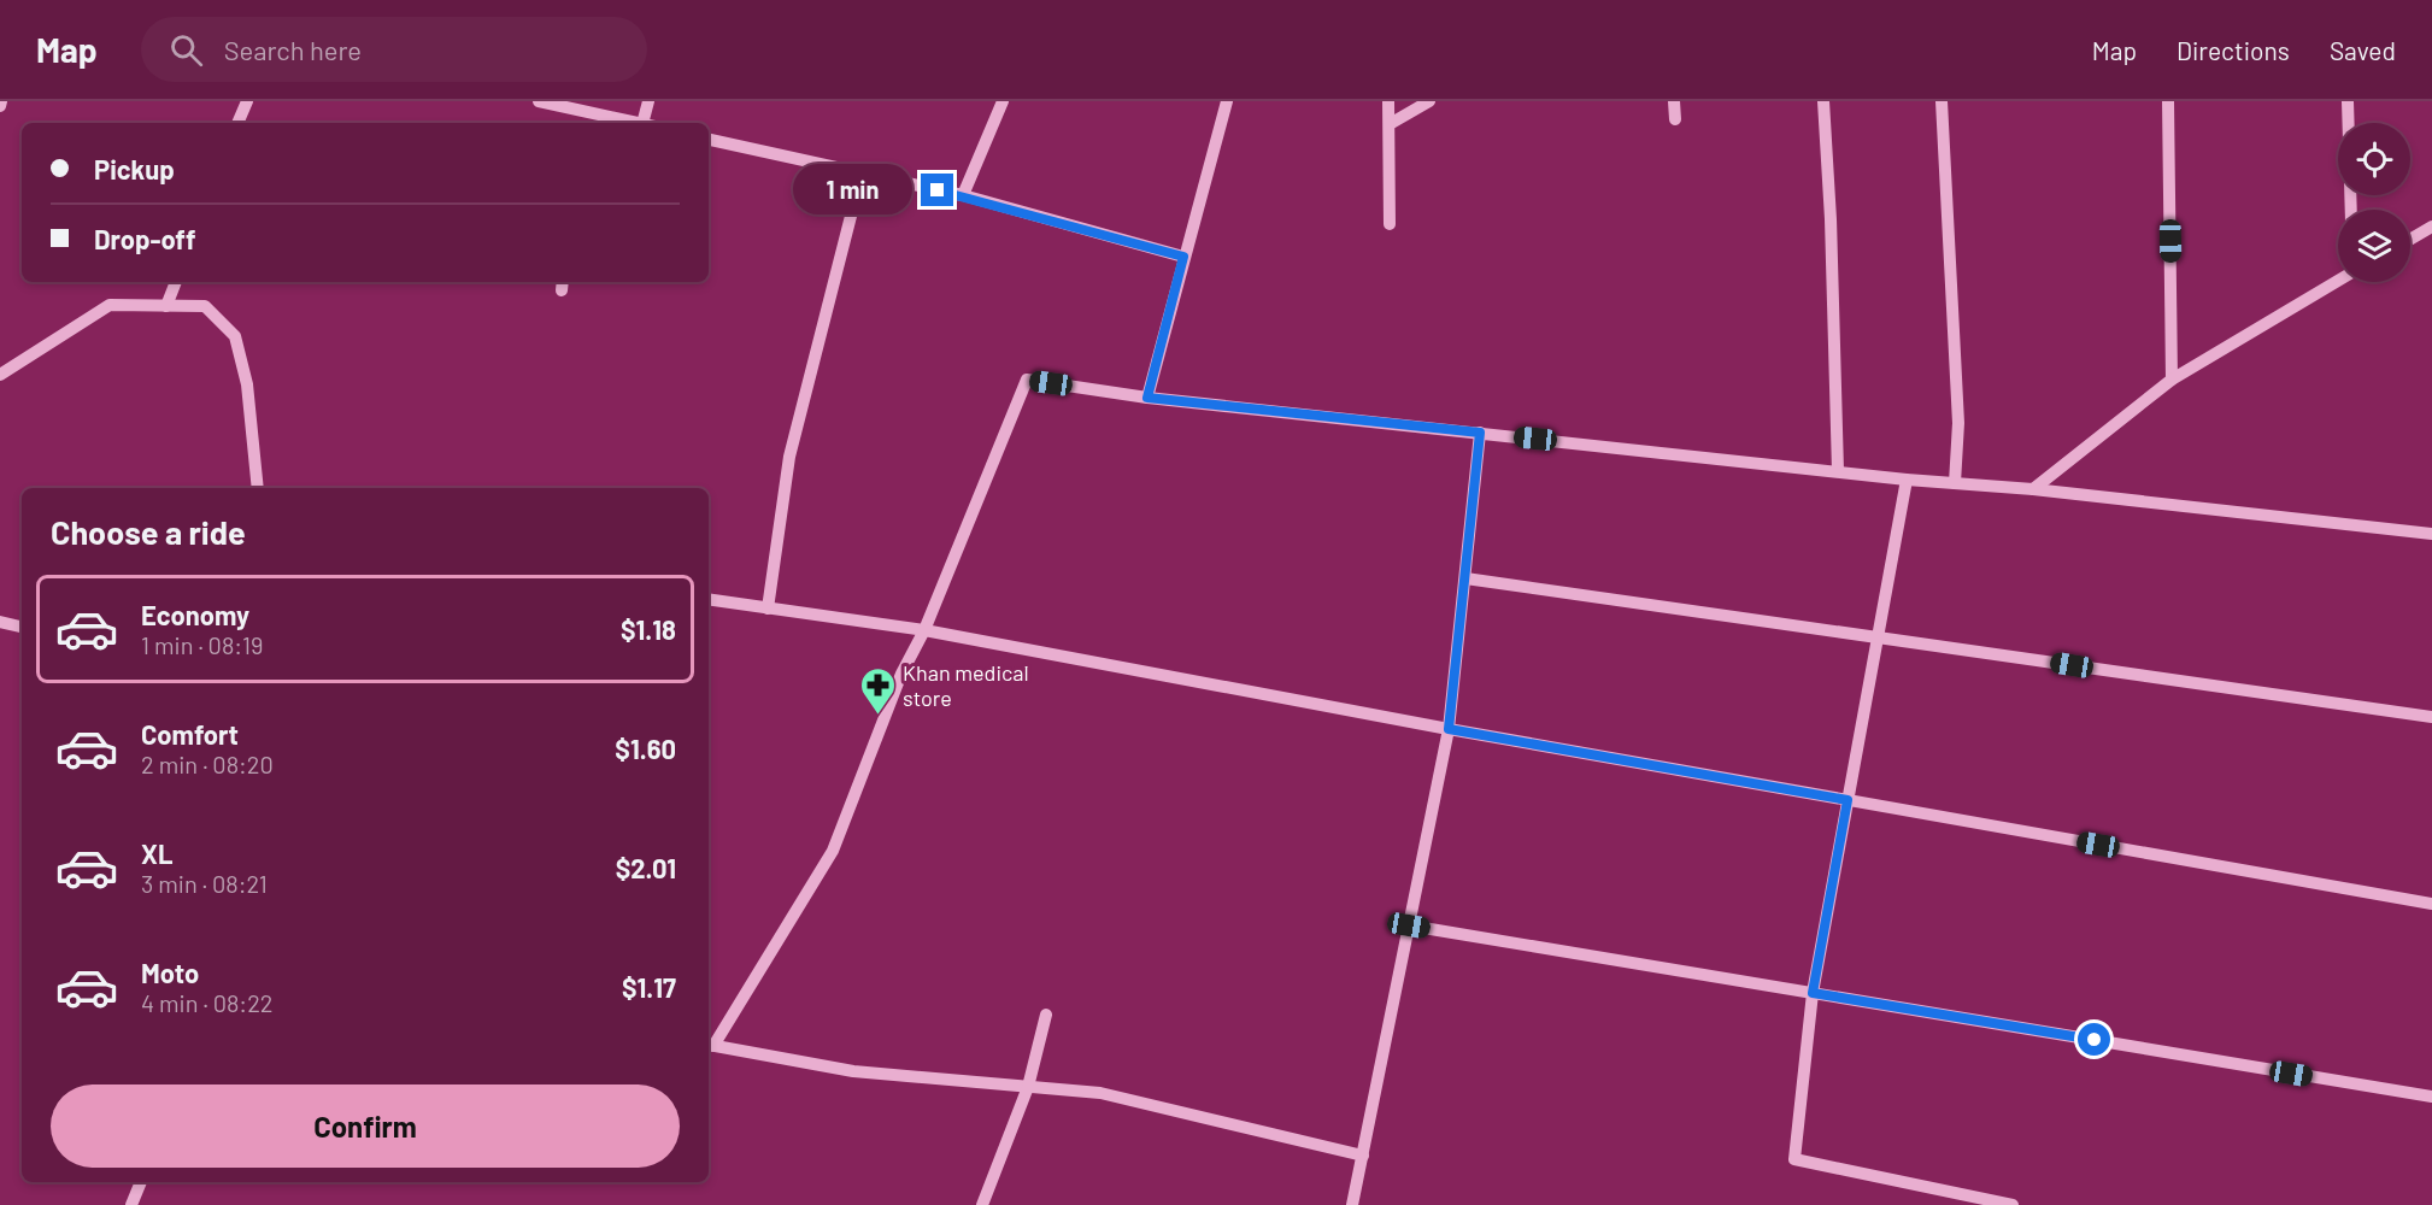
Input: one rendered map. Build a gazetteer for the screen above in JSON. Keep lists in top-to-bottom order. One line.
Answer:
{"places":{"pharmacy":["Khan medical store"]},"page":{"header":"Map","search":"Search here","nav":["Map","Directions","Saved"],"banner":["Pickup","Drop-off"],"bubble":"1 min","heading":"Choose a ride","list":[{"name":"Economy","note":"1 min · 08:19","value":"$1.18"},{"name":"Comfort","note":"2 min · 08:20","value":"$1.60"},{"name":"XL","note":"3 min · 08:21","value":"$2.01"},{"name":"Moto","note":"4 min · 08:22","value":"$1.17"}],"buttons":"Confirm"}}
